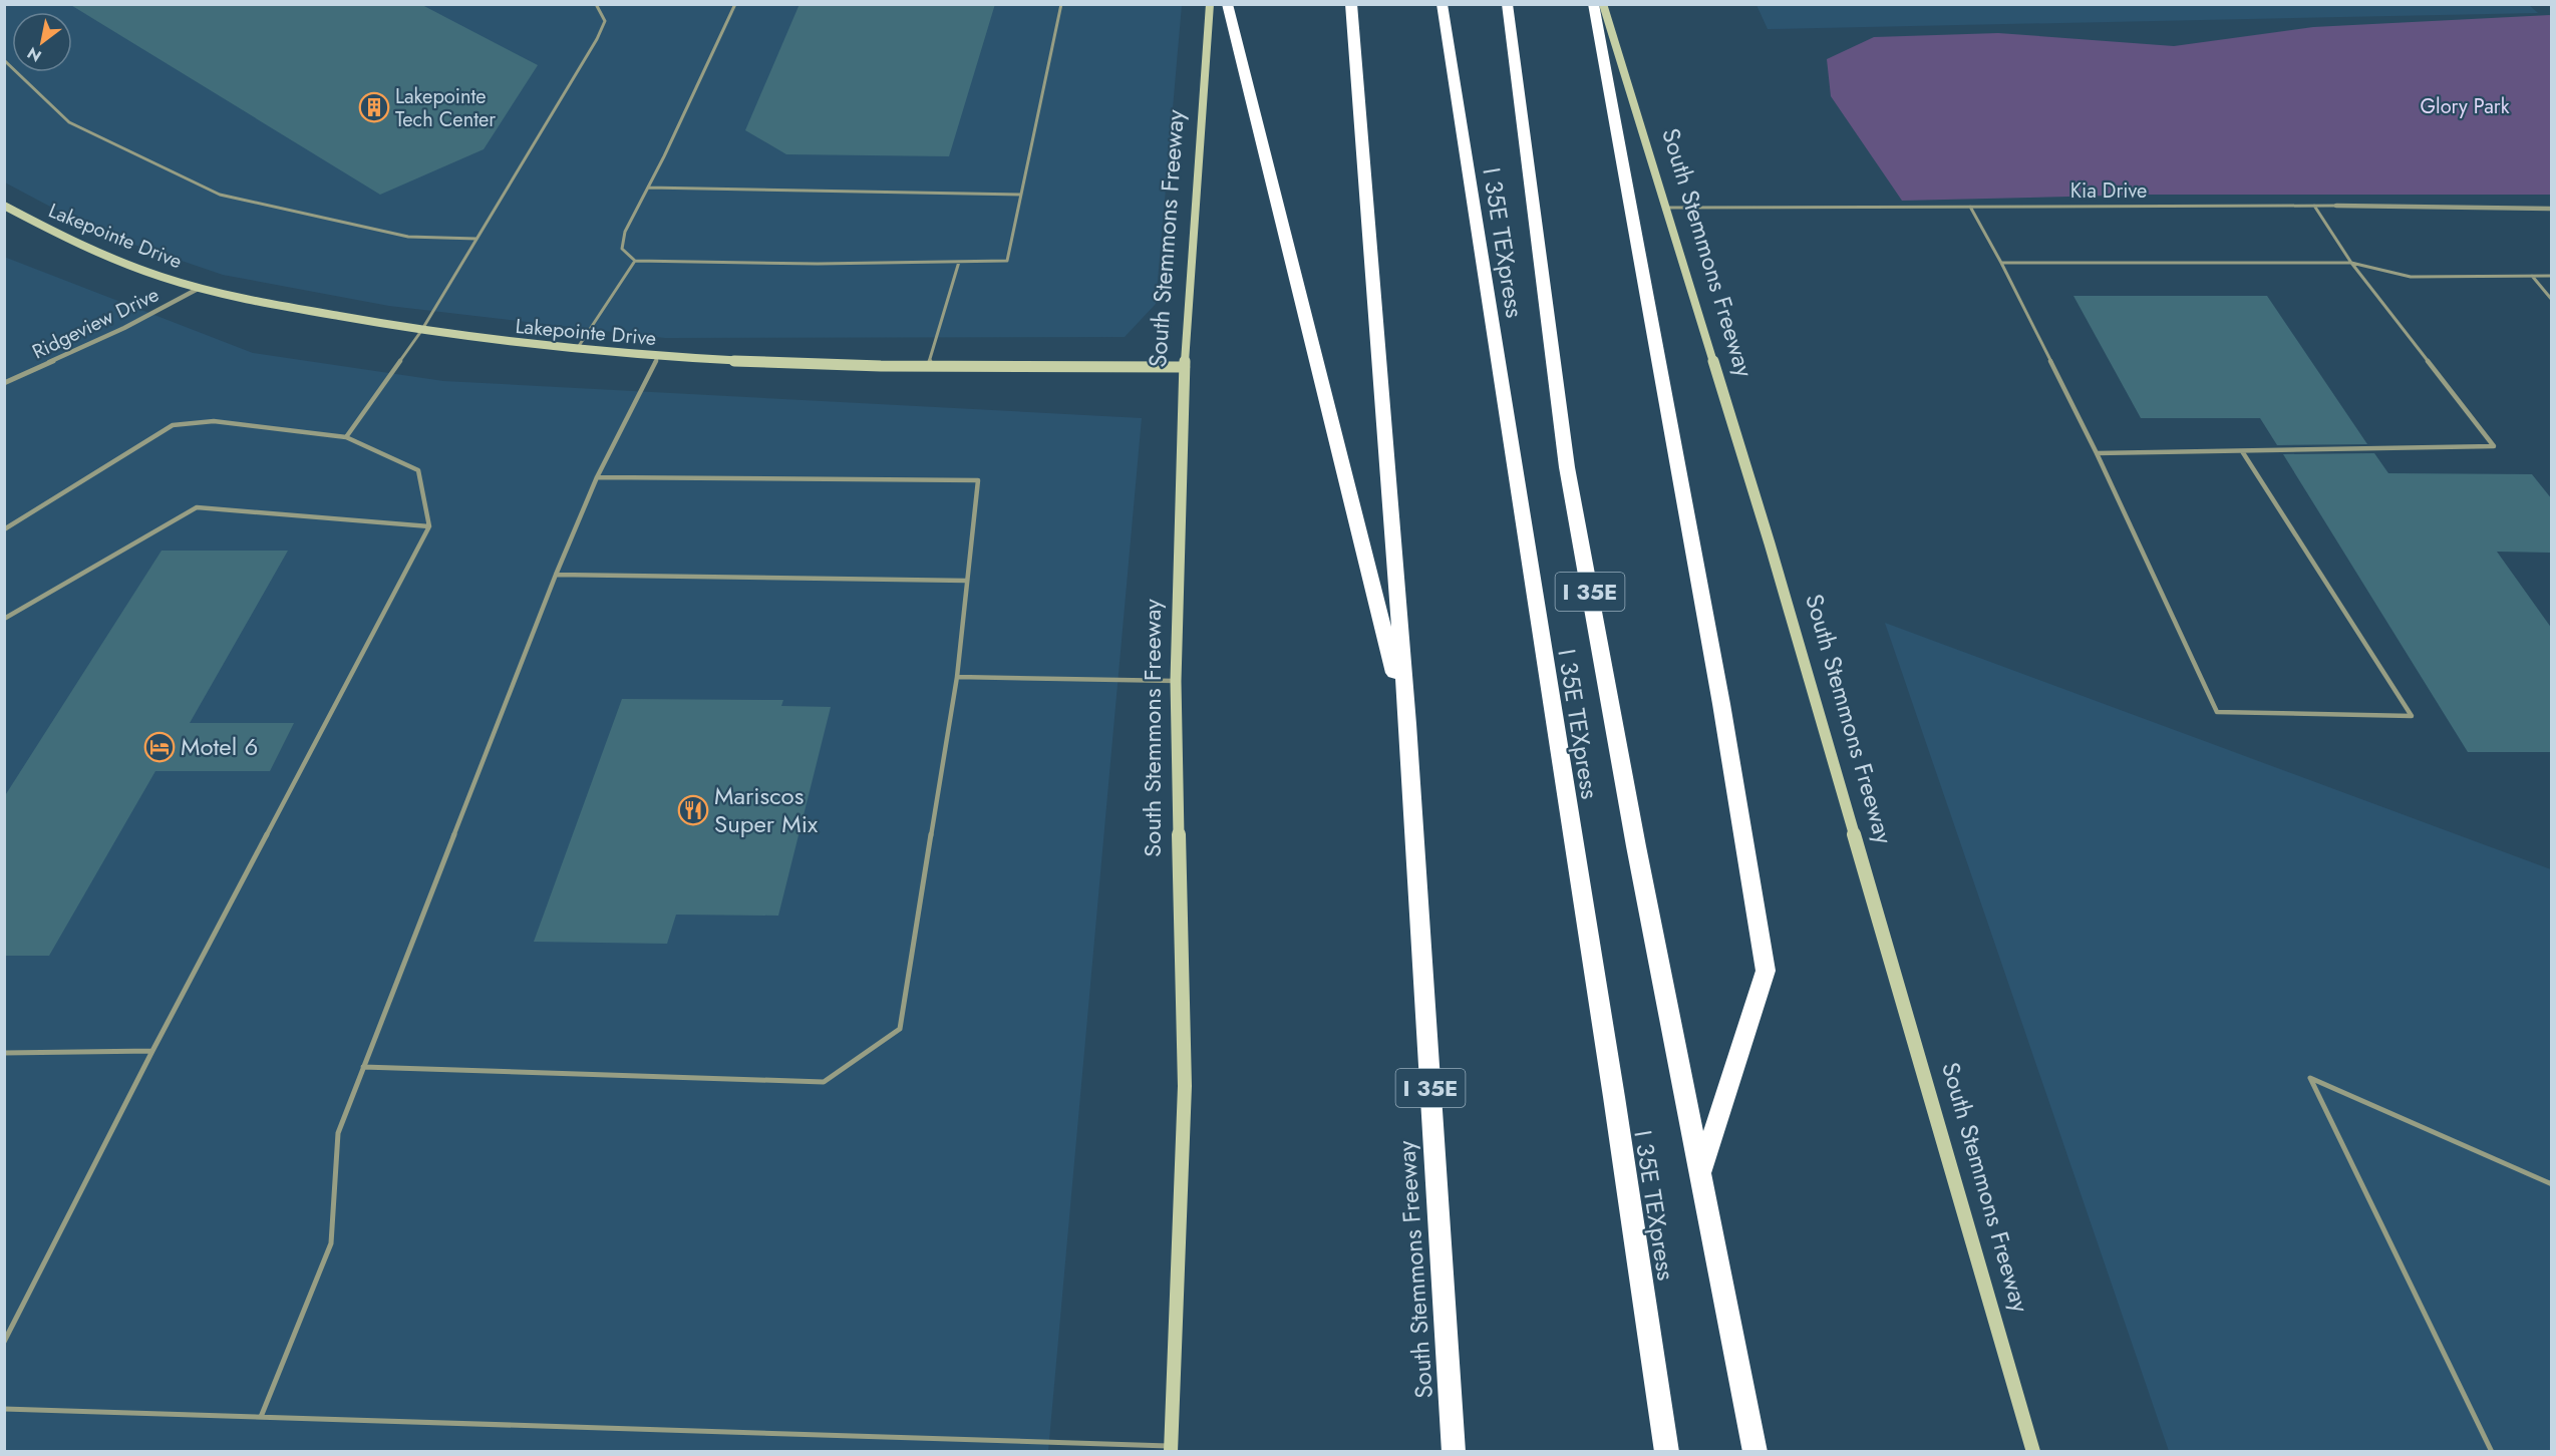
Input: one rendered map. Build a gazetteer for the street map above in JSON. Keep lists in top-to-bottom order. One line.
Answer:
{"streets":{"highway":["South Stemmons Freeway","I 35E TEXpress","I 35E"],"main road":["Lakepointe Drive"],"street":["Kia Drive","Ridgeview Drive"]},"crossings":[["Kia Drive","South Stemmons Freeway"],["Lakepointe Drive","South Stemmons Freeway"],["Lakepointe Drive","Ridgeview Drive"]],"parks":["Glory Park"],"places":{"building":["Lakepointe Tech Center"],"hotel":["Motel 6"],"restaurant":["Mariscos Super Mix"]},"north":"bottom left"}
